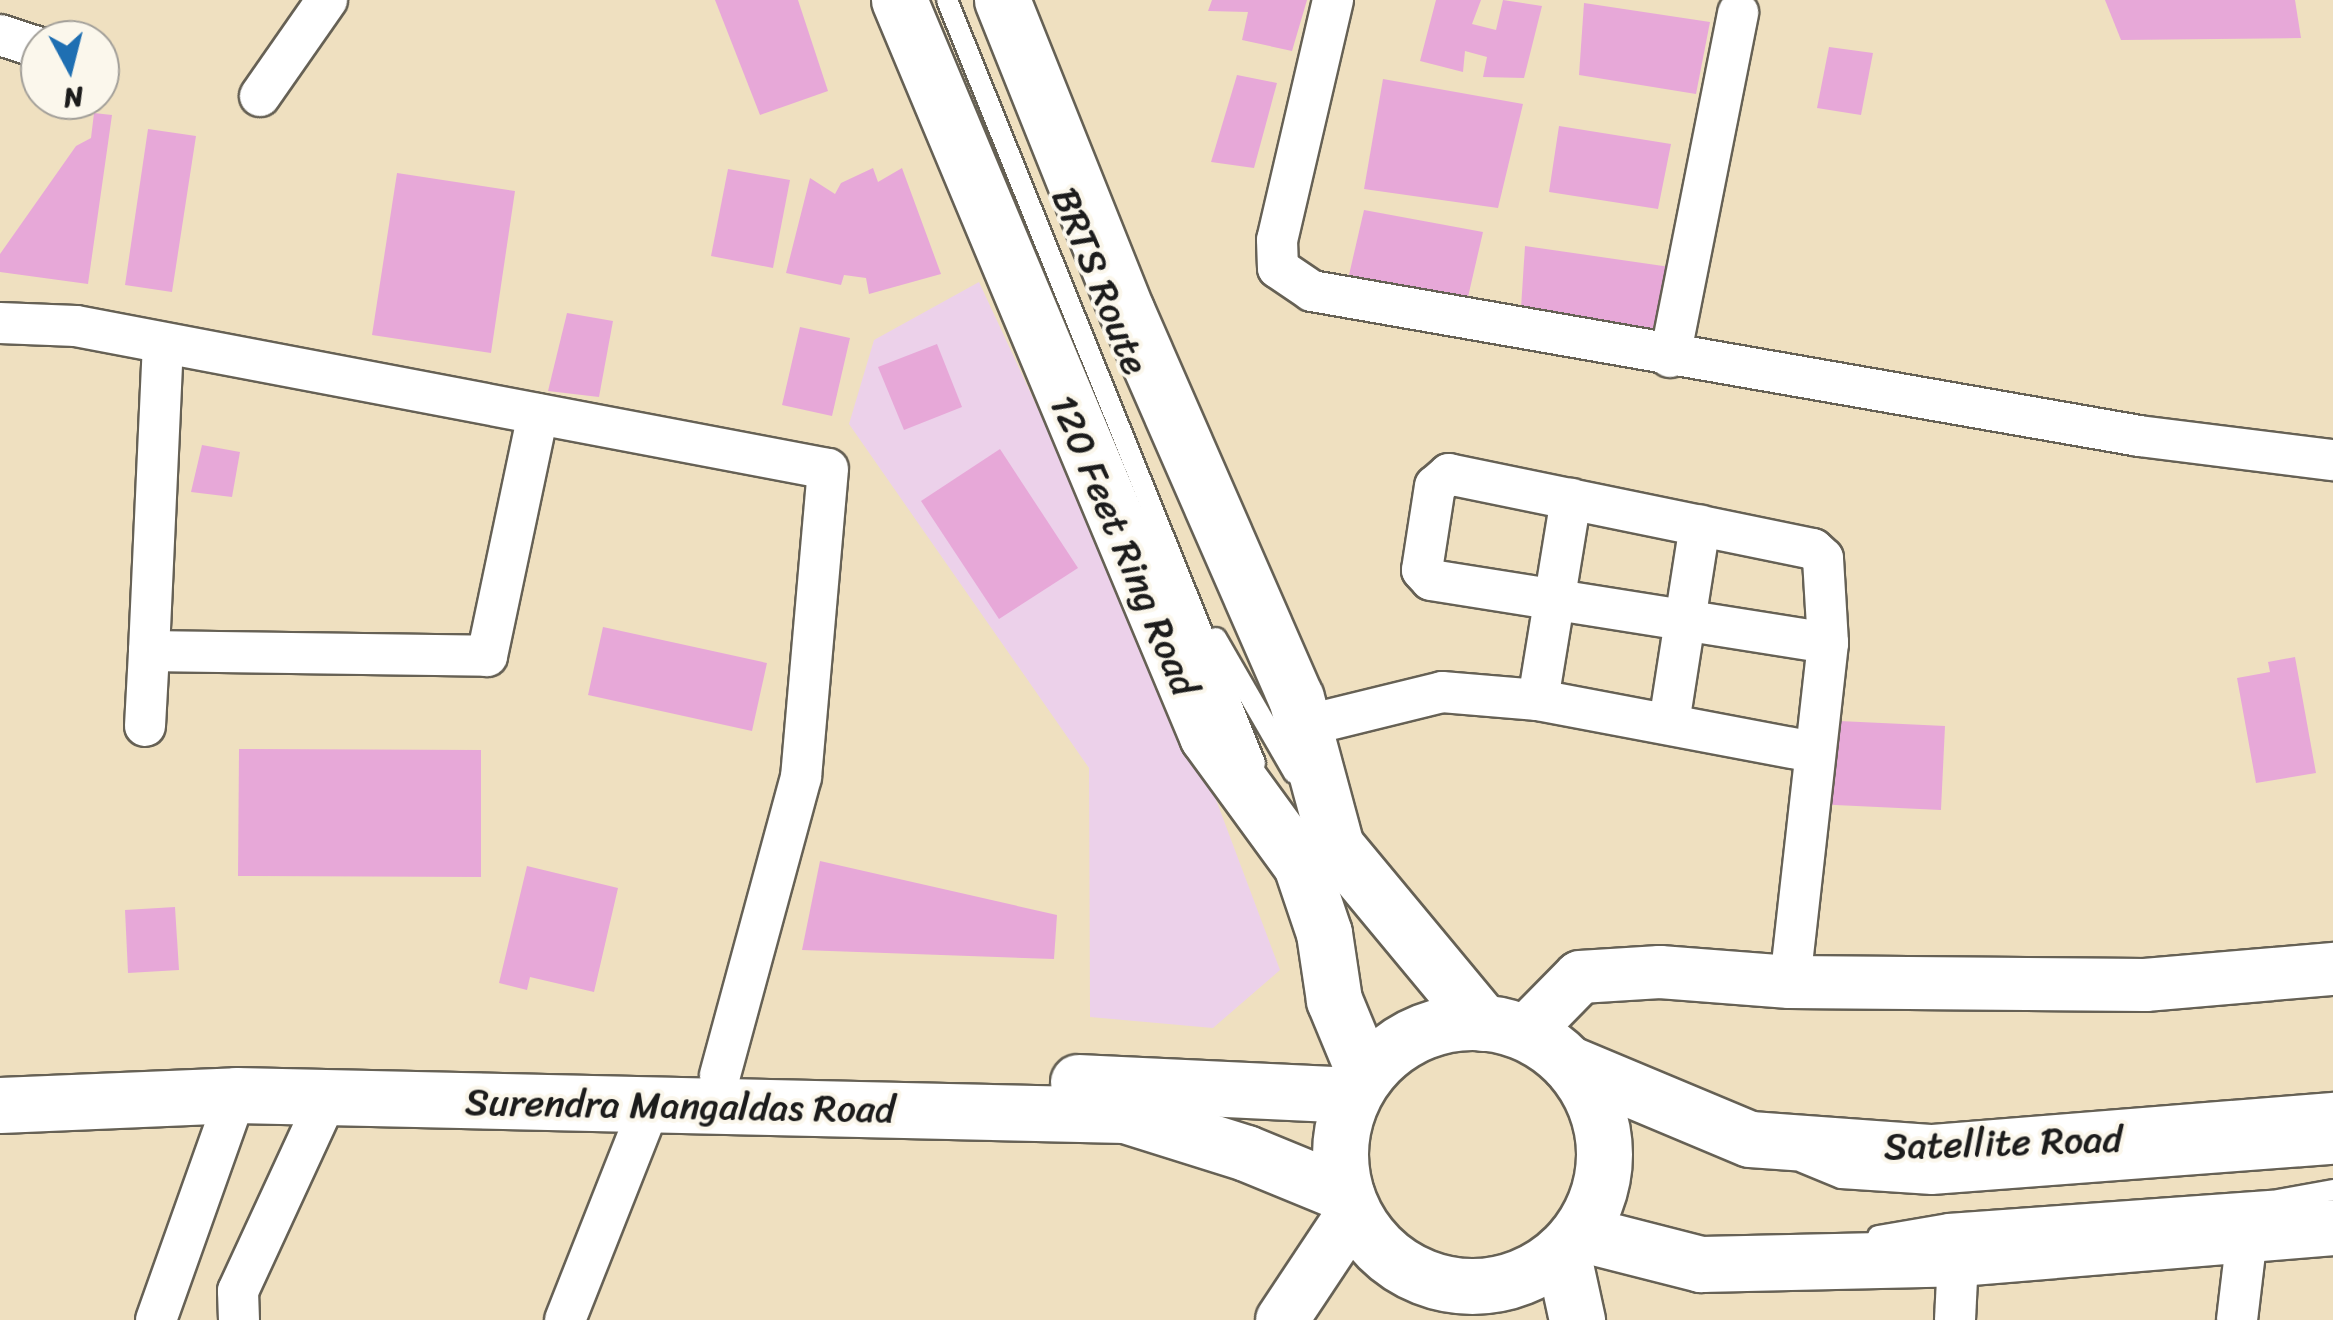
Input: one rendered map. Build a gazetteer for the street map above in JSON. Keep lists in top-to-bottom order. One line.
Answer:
{"streets":{"main road":["120 Feet Ring Road","Surendra Mangaldas Road","Satellite Road"],"lane":["BRTS Route"]},"crossings":[["BRTS Route","120 Feet Ring Road"],["120 Feet Ring Road","Surendra Mangaldas Road"],["120 Feet Ring Road","Satellite Road"],["Surendra Mangaldas Road","Satellite Road"]],"north":"bottom"}
